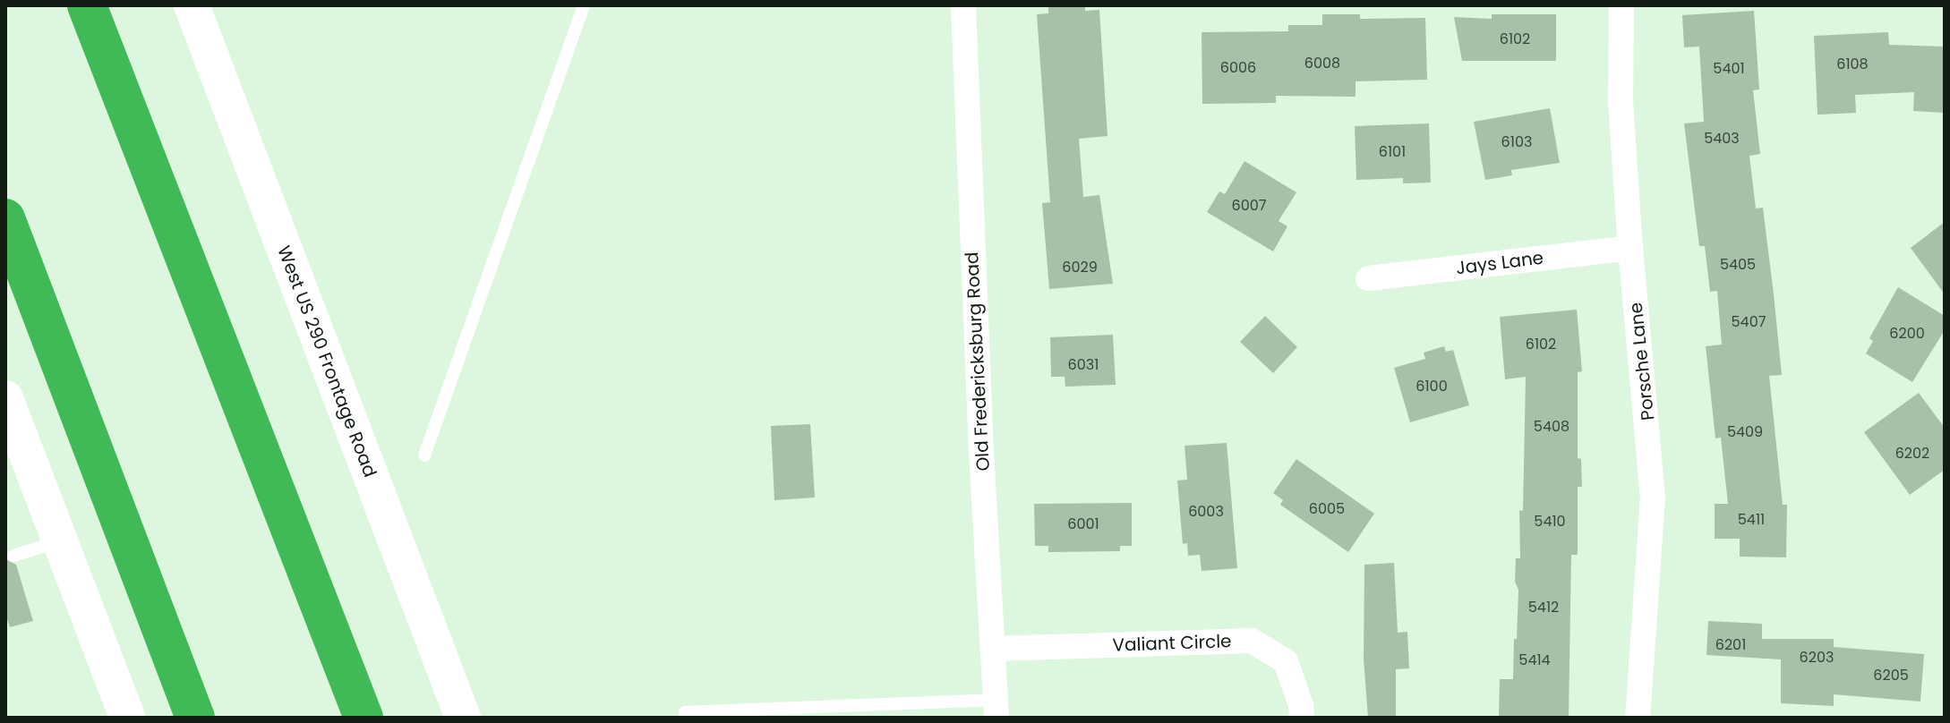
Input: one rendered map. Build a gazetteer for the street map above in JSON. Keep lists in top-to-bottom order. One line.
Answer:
{"streets":{"main road":["West US 290 Frontage Road"],"street":["Jays Lane","Old Fredericksburg Road","Porsche Lane","Valiant Circle"]},"crossings":[["Jays Lane","Porsche Lane"],["Old Fredericksburg Road","Valiant Circle"]],"house_numbers":["6102","6008","6108","6006","5401","5403","6103","6101","6007","5405","6029","5407","6200","6102","6031","6100","5408","5409","6202","6005","6003","5411","5410","6001","5412","6201","6203","5414","6205"]}
